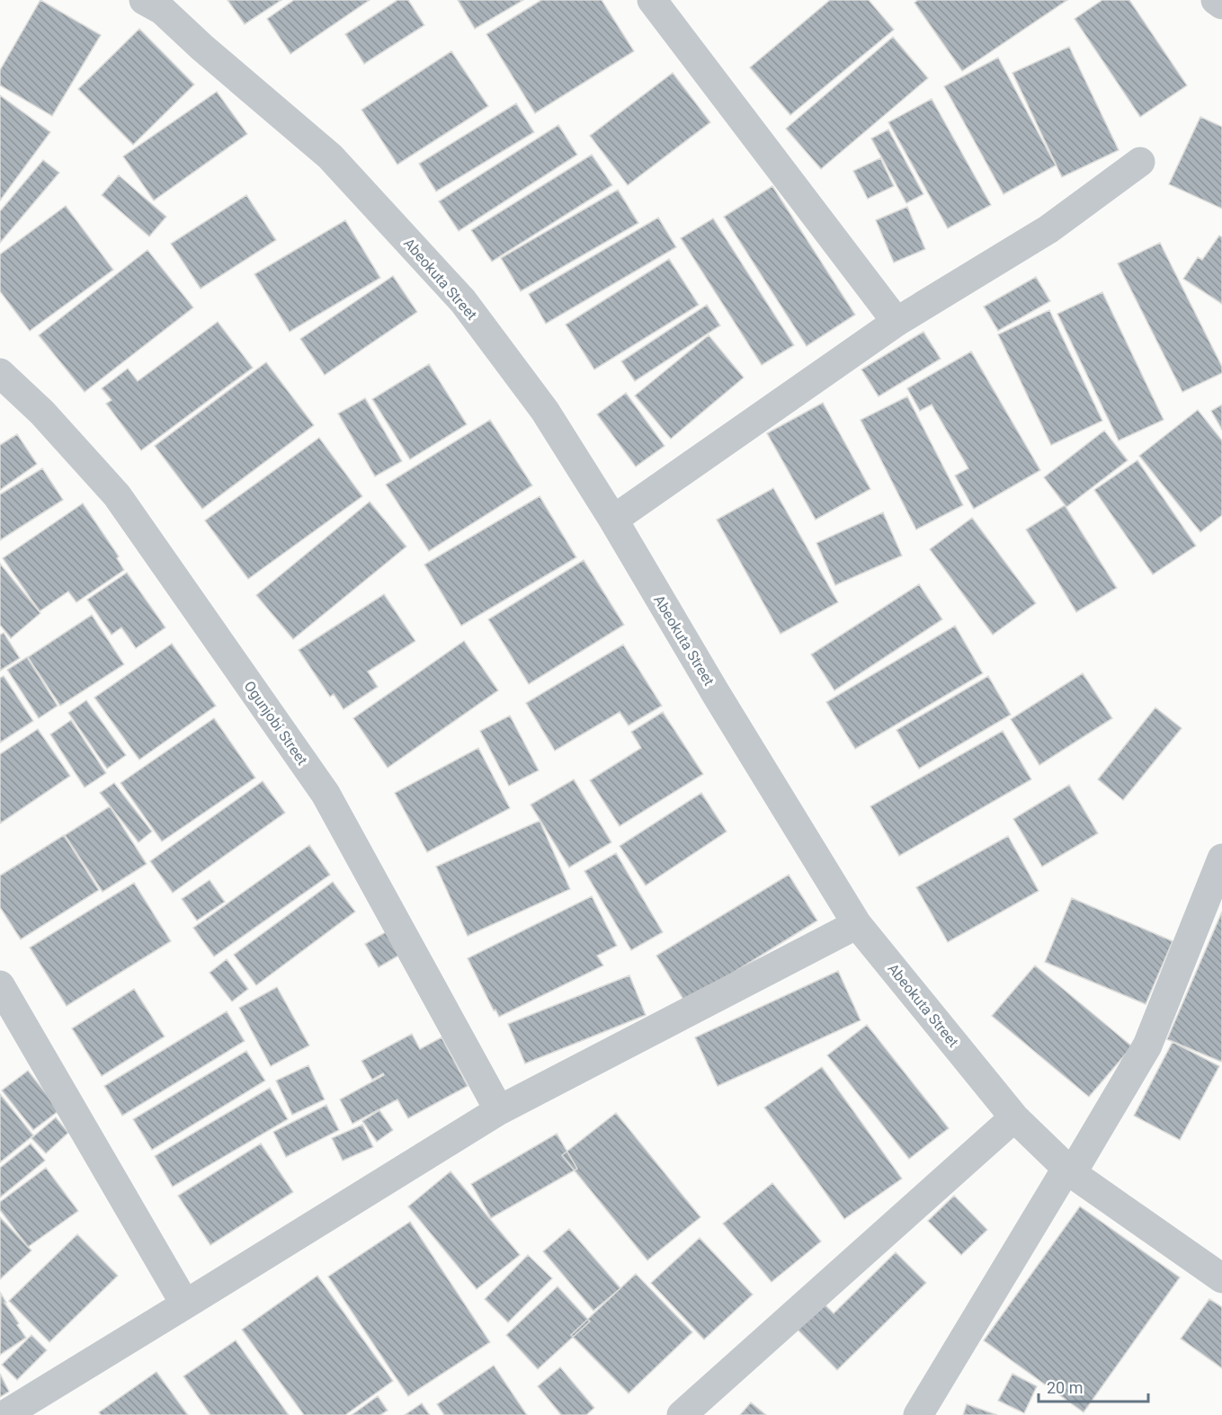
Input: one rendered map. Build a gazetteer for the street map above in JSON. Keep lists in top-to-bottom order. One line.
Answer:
{"streets":{"street":["Abeokuta Street","Ogunjobi Street"]},"scale_bar":"20 m"}
